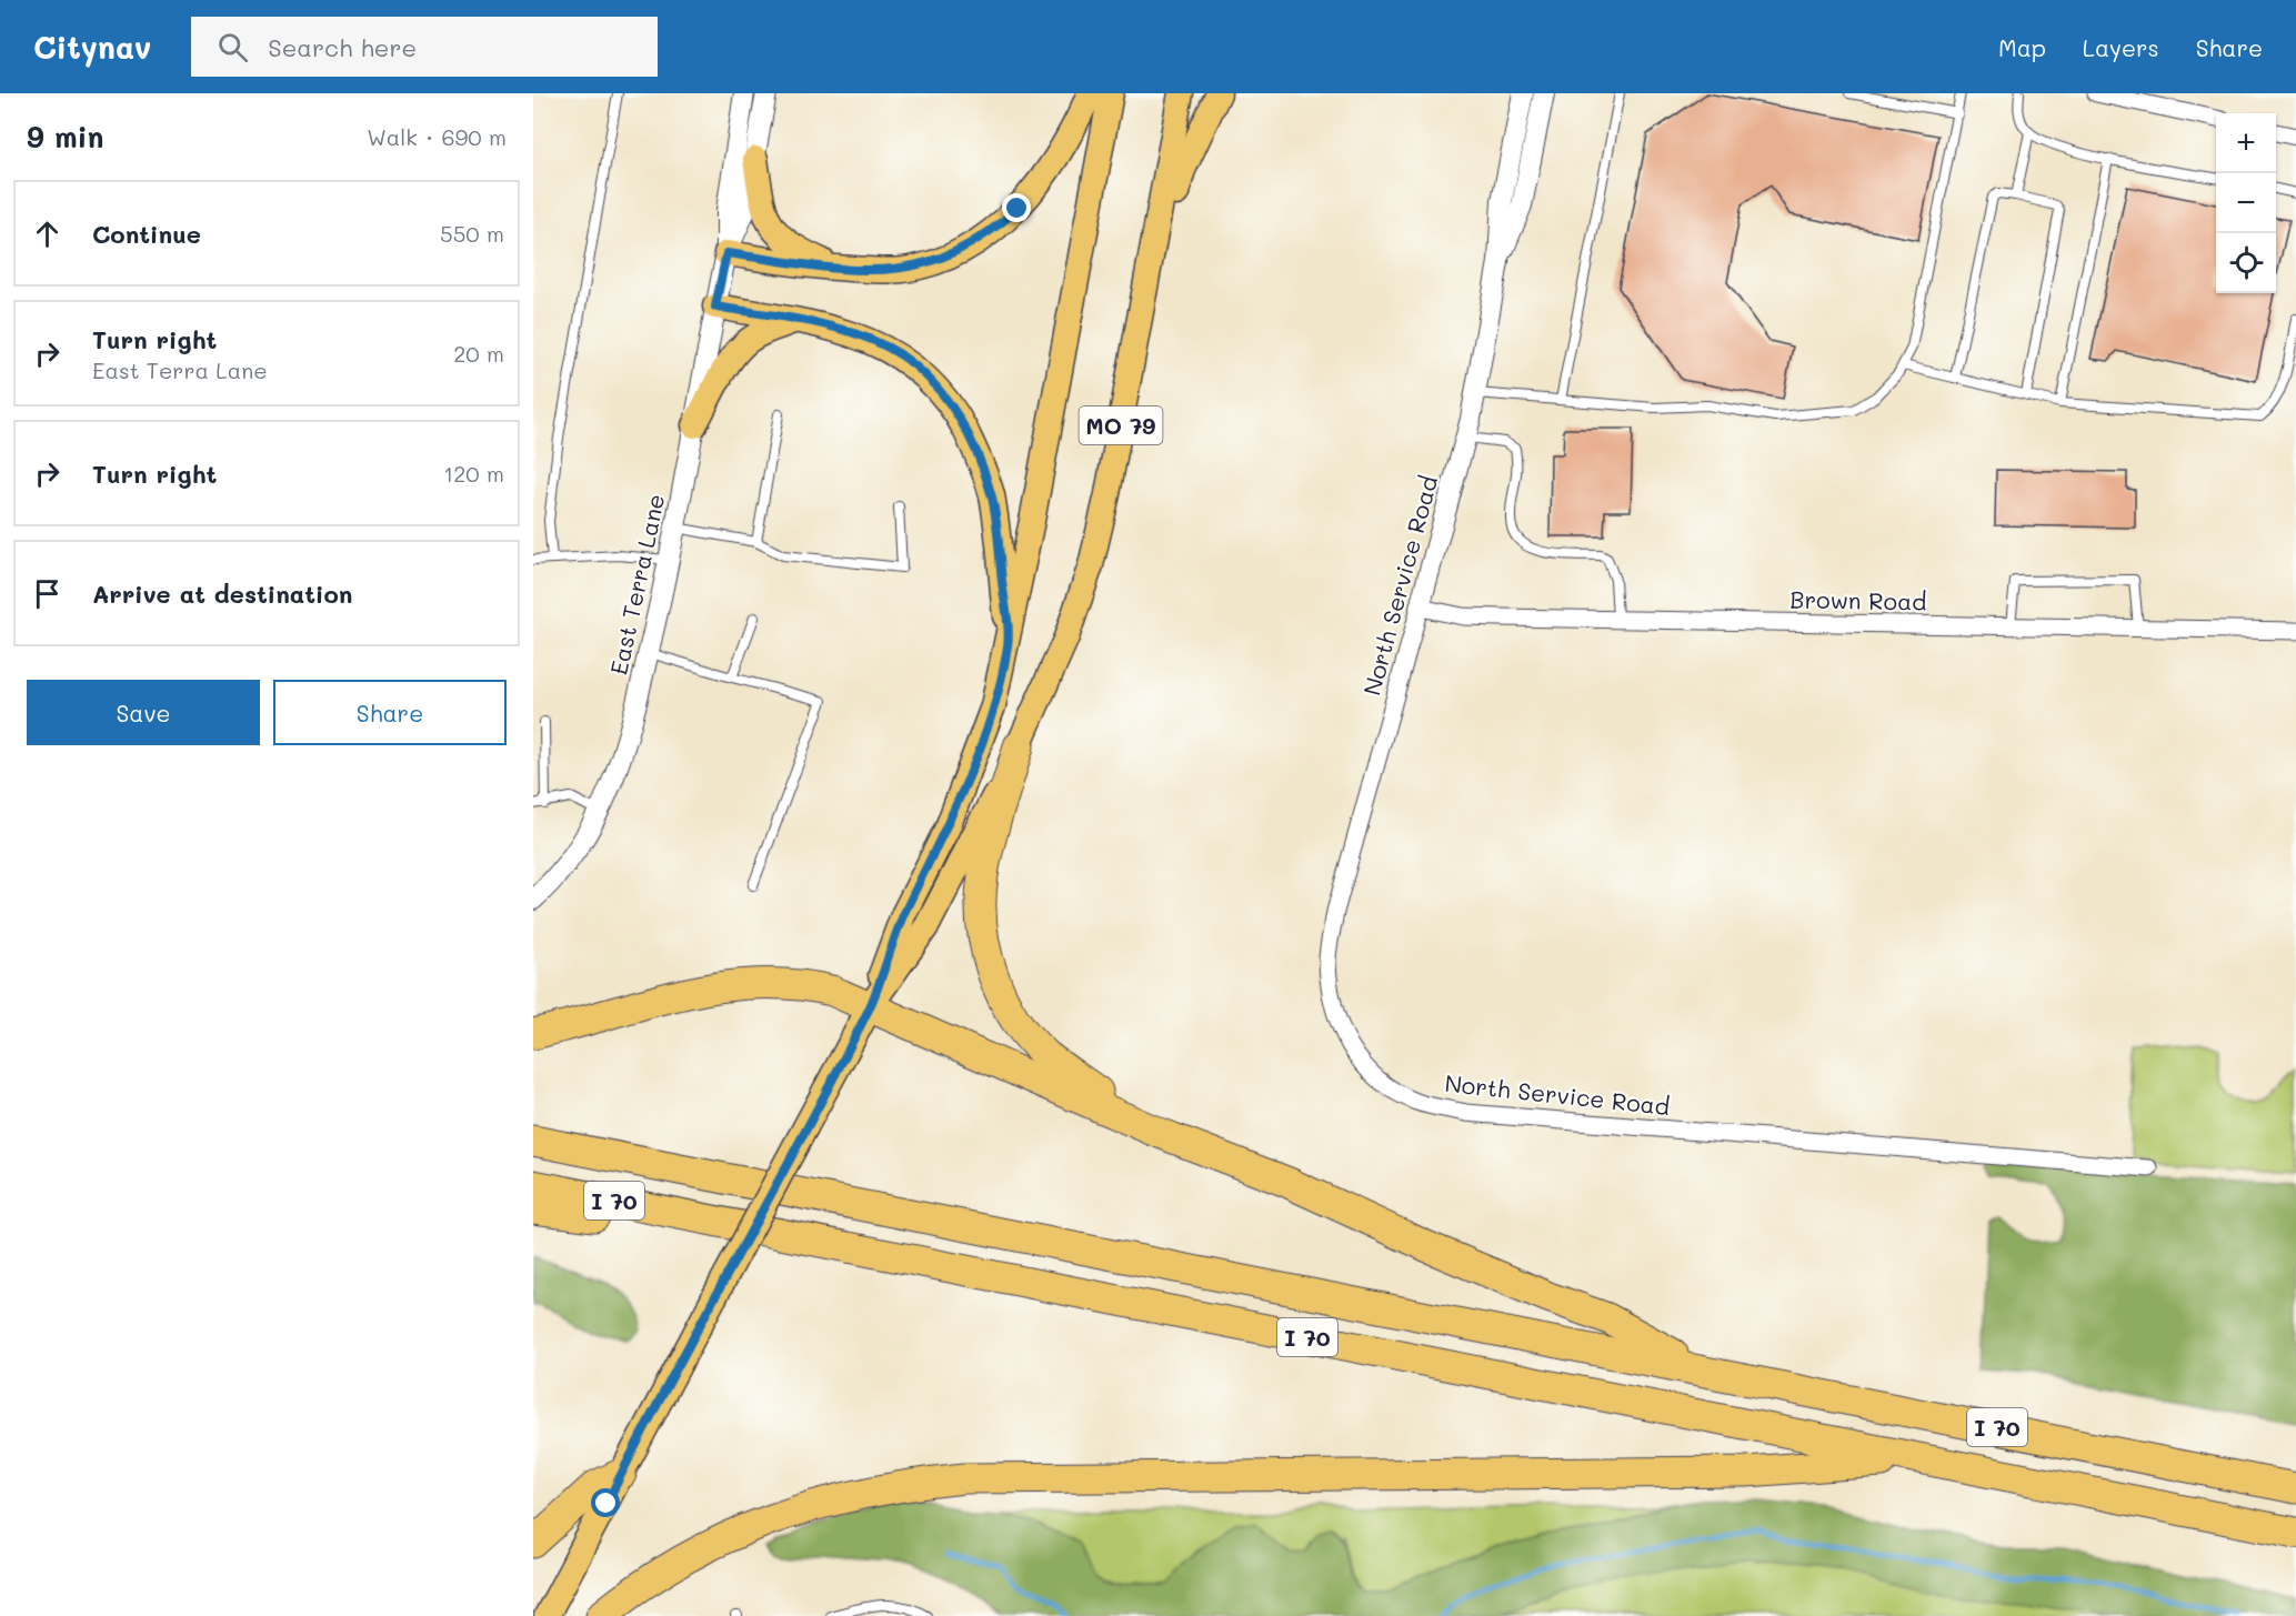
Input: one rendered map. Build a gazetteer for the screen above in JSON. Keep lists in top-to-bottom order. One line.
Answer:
{"streets":{"highway":["I 70"],"main road":["MO 79"],"street":["East Terra Lane","North Service Road","Brown Road"]},"crossings":[["North Service Road","Brown Road"]],"page":{"header":"Citynav","search":"Search here","nav":["Map","Layers","Share"],"heading":["9 min","Walk · 690 m"],"map_buttons":["+","−"],"list":[["Continue","550 m"],["Turn right","East Terra Lane","20 m"],["Turn right","120 m"],"Arrive at destination"],"buttons":["Save","Share"]}}
